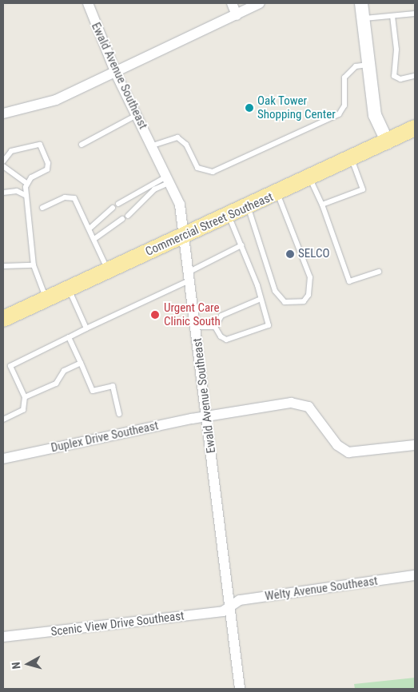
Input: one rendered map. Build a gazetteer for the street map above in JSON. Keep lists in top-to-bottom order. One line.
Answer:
{"streets":{"main road":["Commercial Street Southeast"],"street":["Ewald Avenue Southeast","Duplex Drive Southeast","Welty Avenue Southeast","Scenic View Drive Southeast"]},"crossings":[["Ewald Avenue Southeast","Commercial Street Southeast"],["Ewald Avenue Southeast","Duplex Drive Southeast"],["Ewald Avenue Southeast","Welty Avenue Southeast"],["Ewald Avenue Southeast","Scenic View Drive Southeast"],["Welty Avenue Southeast","Scenic View Drive Southeast"]],"places":["Oak Tower Shopping Center","SELCO","Urgent Care Clinic South"],"north":"left"}
